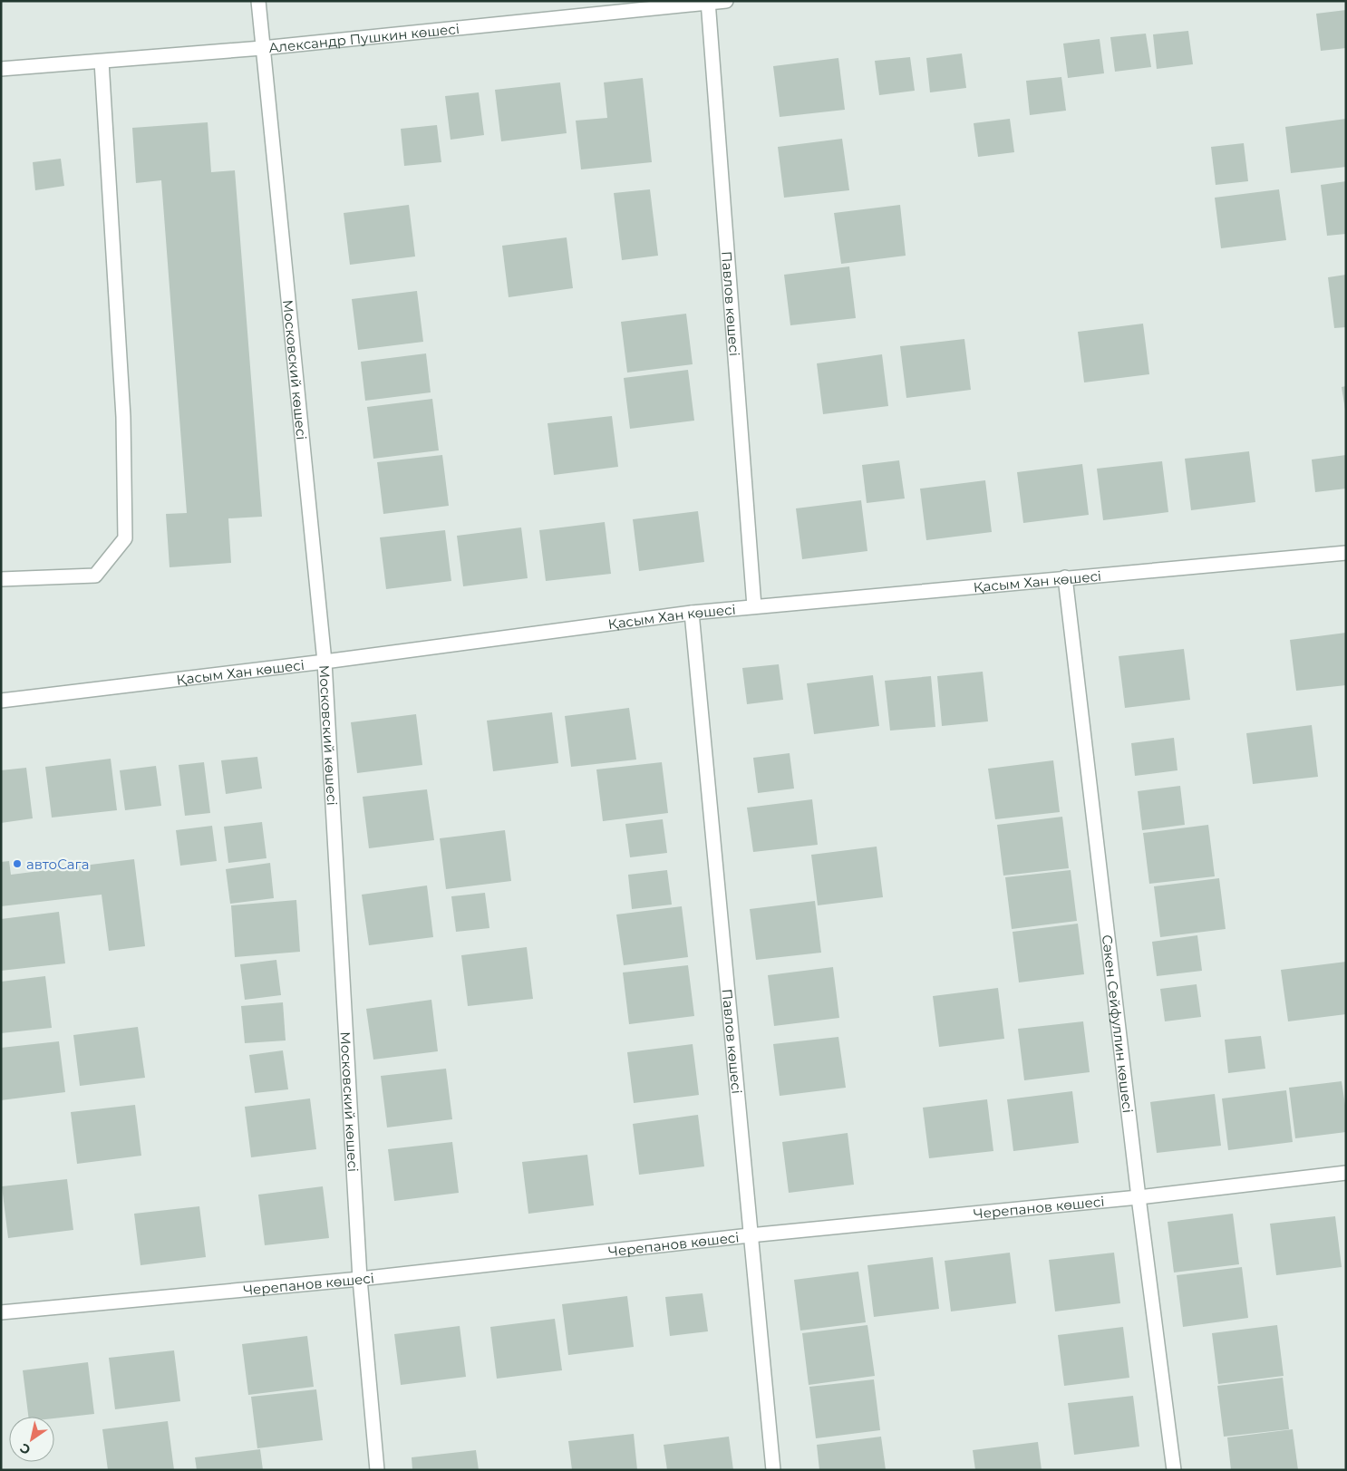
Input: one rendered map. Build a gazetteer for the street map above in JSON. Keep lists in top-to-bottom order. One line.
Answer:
{"streets":{"street":["Александр Пушкин көшесі","Павлов көшесі","Московский көшесі","Қасым Хан көшесі","Сәкен Сейфуллин көшесі","Черепанов көшесі"]},"crossings":[["Александр Пушкин көшесі","Павлов көшесі"],["Александр Пушкин көшесі","Московский көшесі"],["Павлов көшесі","Қасым Хан көшесі"],["Павлов көшесі","Черепанов көшесі"],["Московский көшесі","Қасым Хан көшесі"],["Московский көшесі","Черепанов көшесі"],["Қасым Хан көшесі","Сәкен Сейфуллин көшесі"],["Сәкен Сейфуллин көшесі","Черепанов көшесі"]],"places":["автоСага"],"north":"bottom left"}
